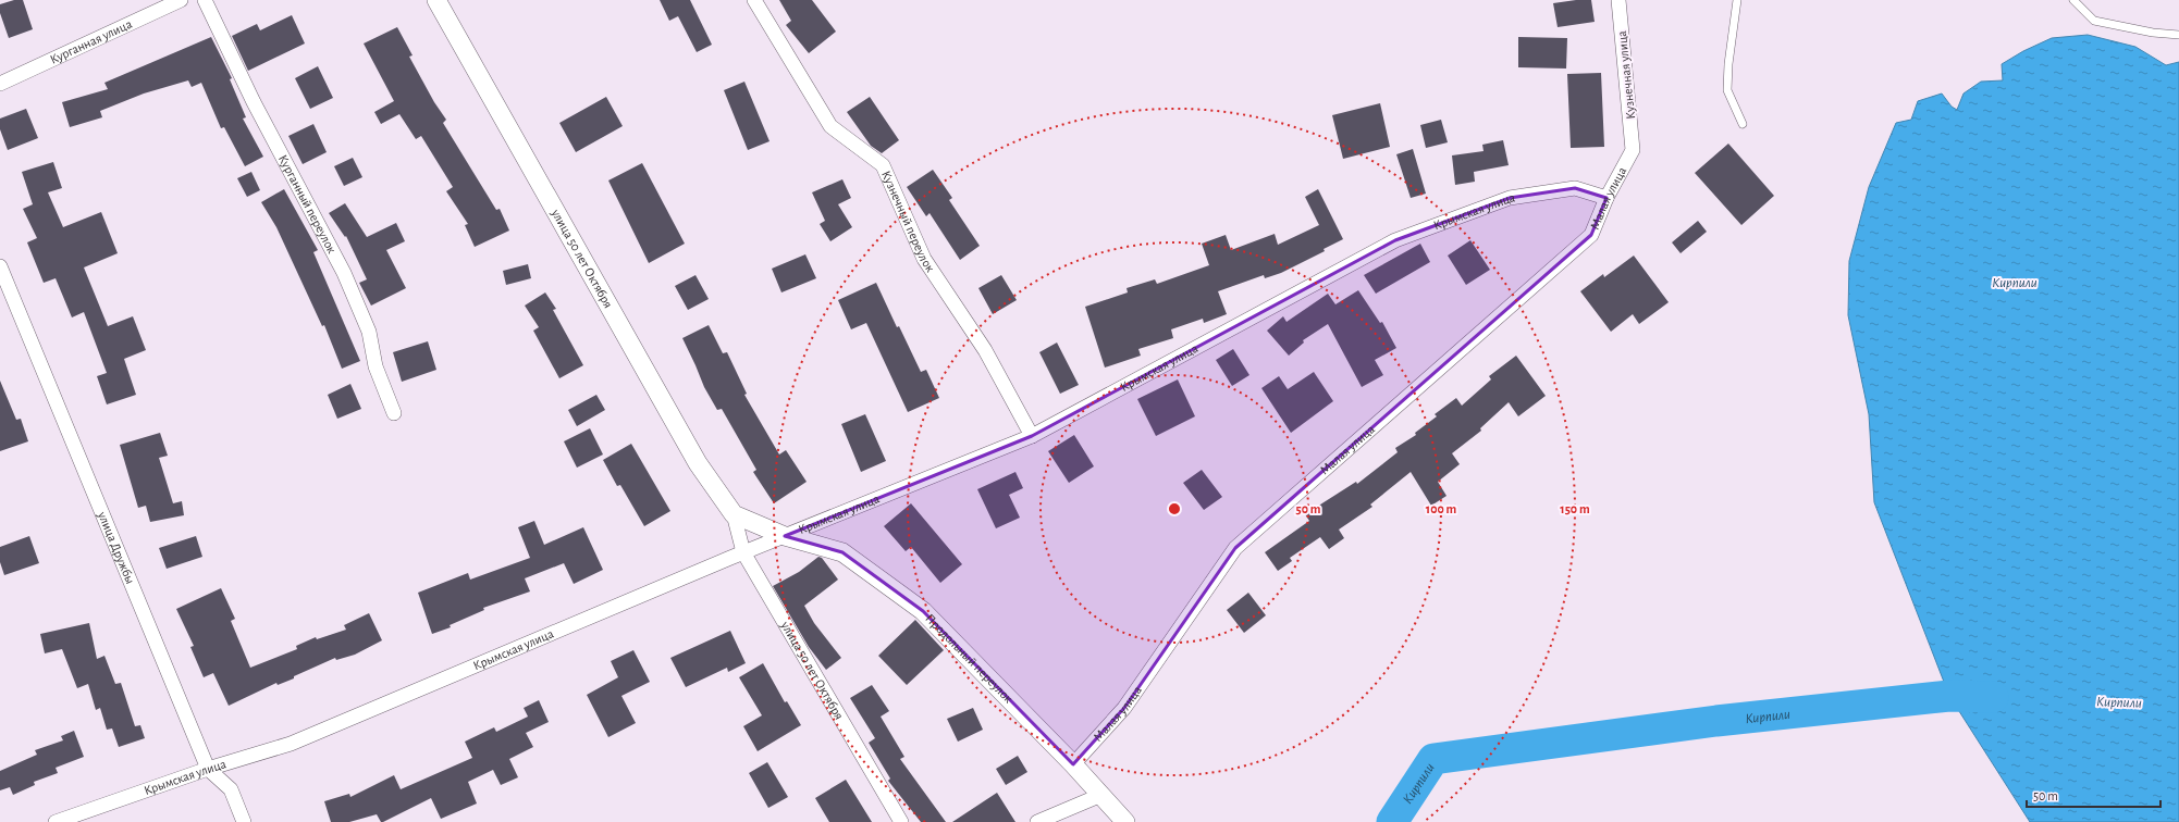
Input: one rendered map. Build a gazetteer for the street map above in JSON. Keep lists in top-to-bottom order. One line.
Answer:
{"streets":{"street":["Курганная улица","Кузнечная улица","Малая улица","Курганный переулок","Крымская улица","Кузнечный переулок","улица 50 лет Октября","улица Дружбы","Продольный переулок"]},"crossings":[["Кузнечная улица","Малая улица"],["Малая улица","Крымская улица"],["Малая улица","Продольный переулок"],["Крымская улица","Кузнечный переулок"],["Крымская улица","улица 50 лет Октября"],["Крымская улица","улица Дружбы"],["Крымская улица","Продольный переулок"]],"water":["Кирпили"],"scale_bar":"50 m","rings":["50 m","100 m","150 m"]}
